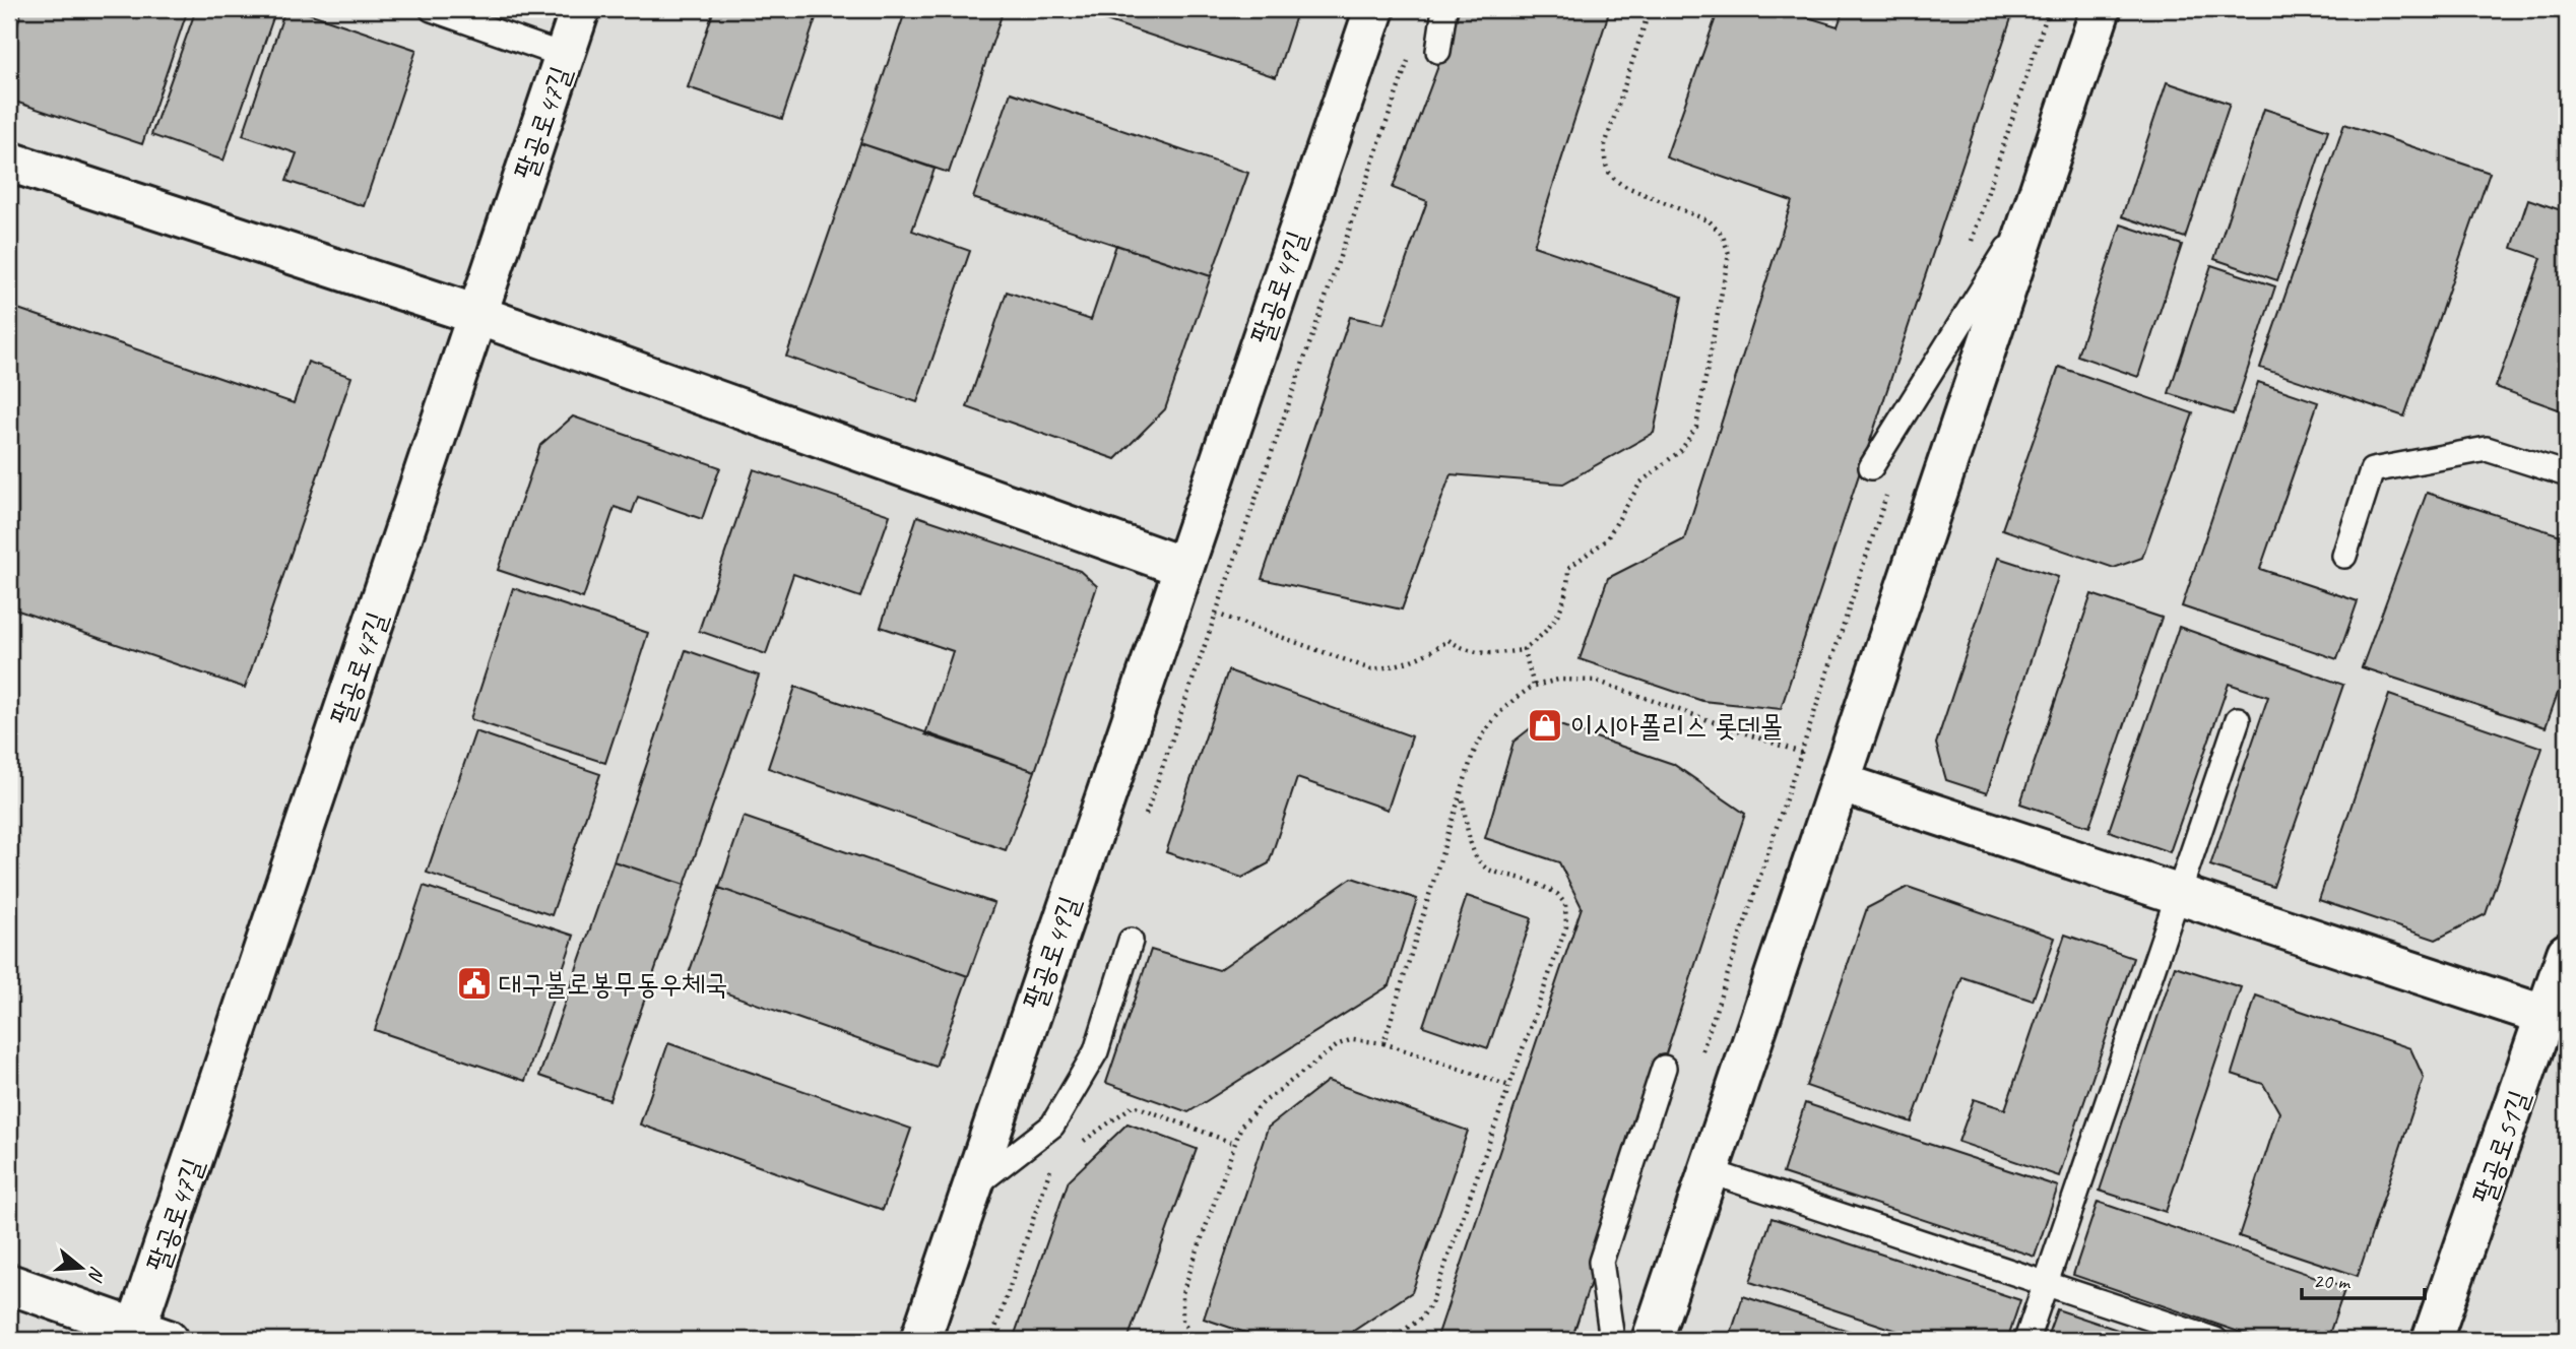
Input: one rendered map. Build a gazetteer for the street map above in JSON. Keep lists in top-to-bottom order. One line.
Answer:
{"streets":{"street":["팔공로47길","팔공로49길","팔공로51길"]},"places":{"shop":["이시아폴리스 롯데몰"],"public building":["대구불로봉무동우체국"]},"scale_bar":"20 m","north":"right"}
